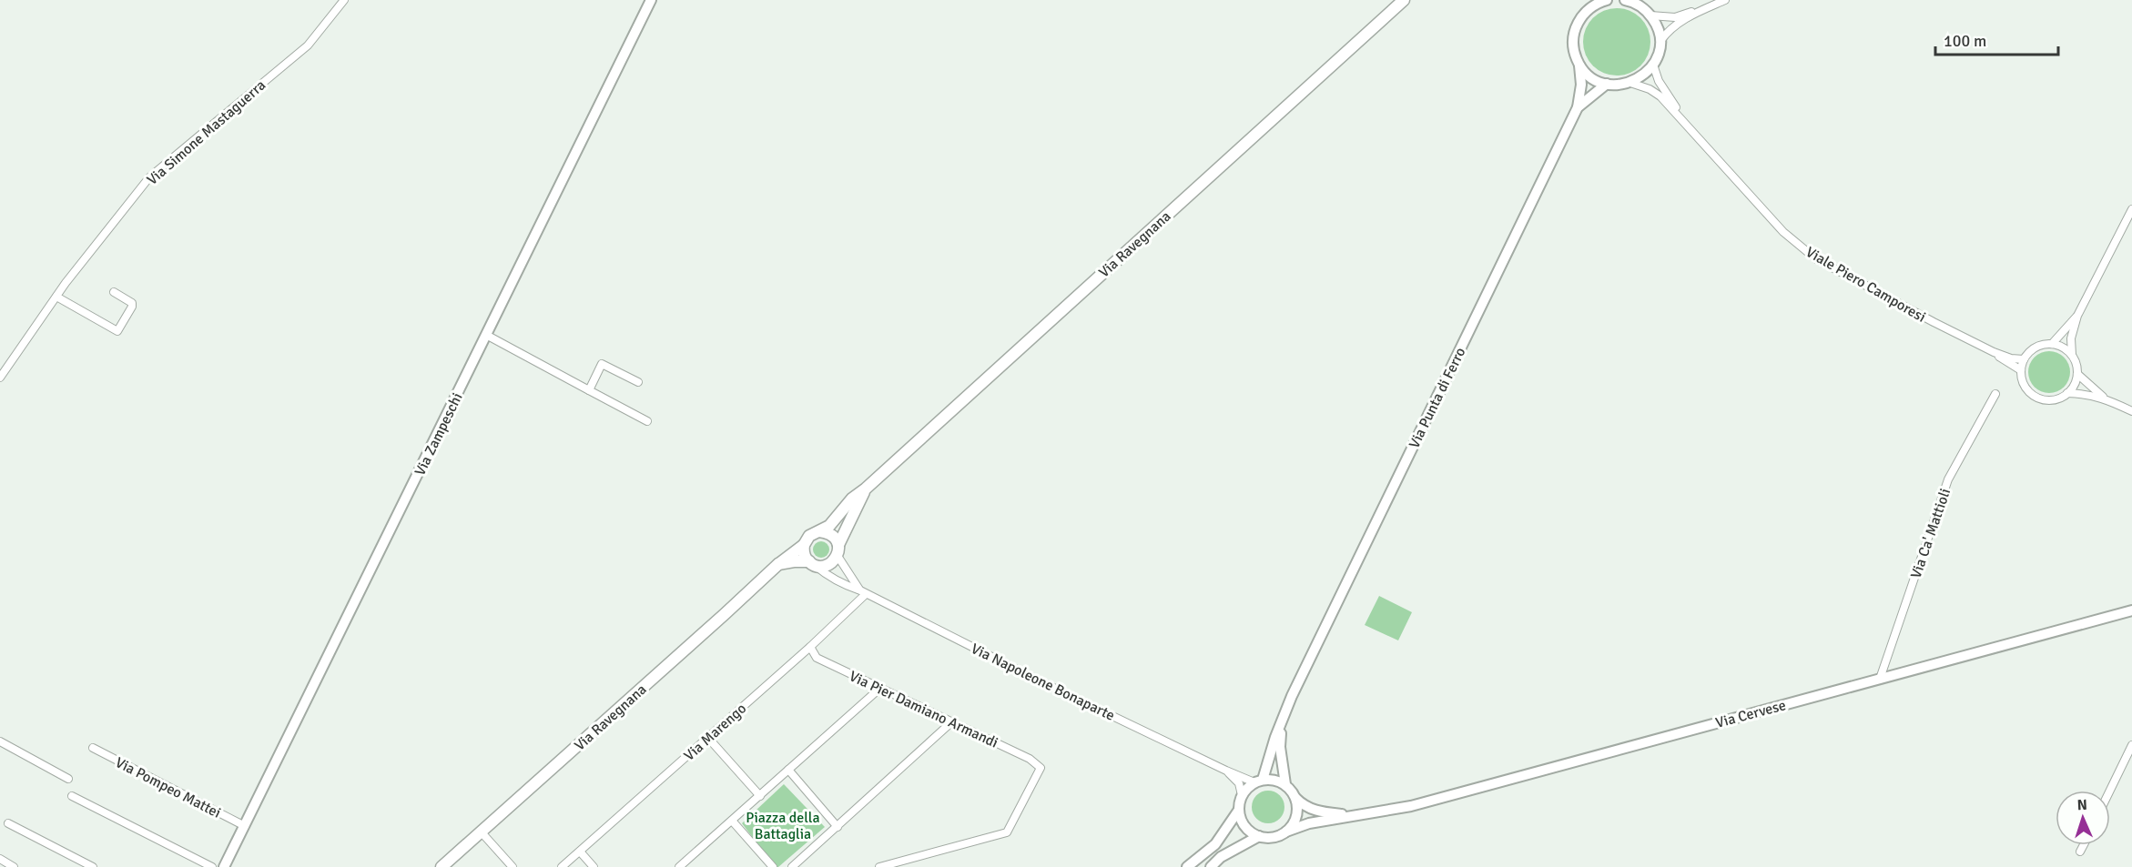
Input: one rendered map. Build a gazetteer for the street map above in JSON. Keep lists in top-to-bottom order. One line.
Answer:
{"streets":{"main road":["Via Ravegnana"],"street":["Via Simone Mastaguerra","Viale Piero Camporesi","Via Punta di Ferro","Via Zampeschi","Via Ca' Mattioli","Via Napoleone Bonaparte","Via Pier Damiano Armandi","Via Cervese","Via Marengo","Via Pompeo Mattei"]},"crossings":[["Via Ravegnana","Via Napoleone Bonaparte"],["Via Punta di Ferro","Via Napoleone Bonaparte"],["Via Punta di Ferro","Via Cervese"],["Via Zampeschi","Via Pompeo Mattei"],["Via Ca' Mattioli","Via Cervese"],["Via Napoleone Bonaparte","Via Cervese"],["Via Napoleone Bonaparte","Via Marengo"],["Via Pier Damiano Armandi","Via Marengo"]],"parks":["Piazza della Battaglia"],"scale_bar":"100 m","north":"top"}
